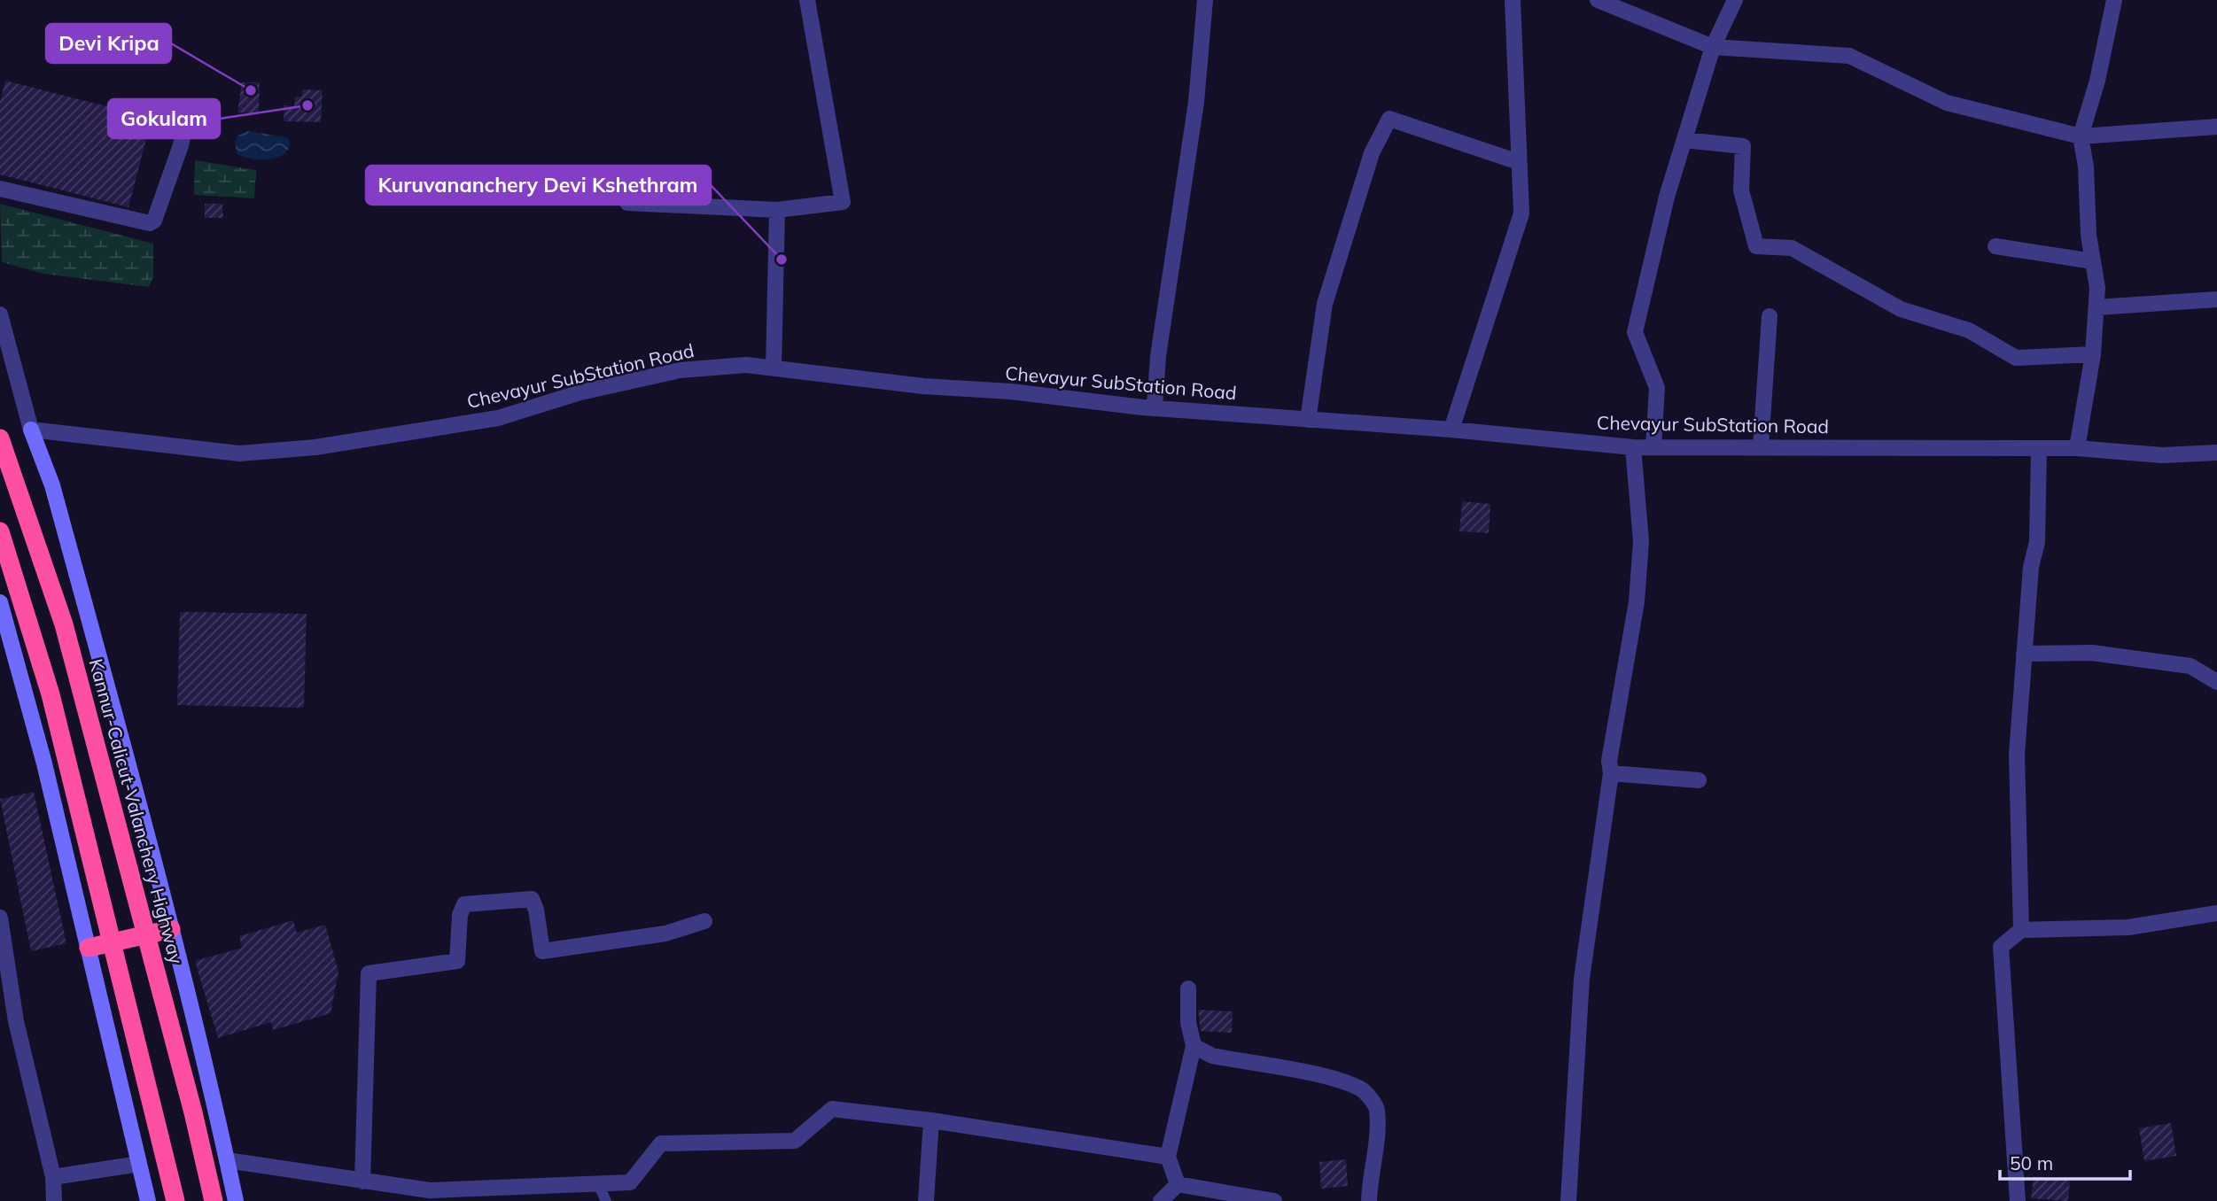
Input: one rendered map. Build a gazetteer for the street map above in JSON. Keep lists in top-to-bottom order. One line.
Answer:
{"streets":{"highway":["Kannur-Calicut-Valanchery Highway"],"street":["Chevayur SubStation Road"]},"places":["Devi Kripa","Gokulam","Kuruvananchery Devi Kshethram"],"scale_bar":"50 m"}
